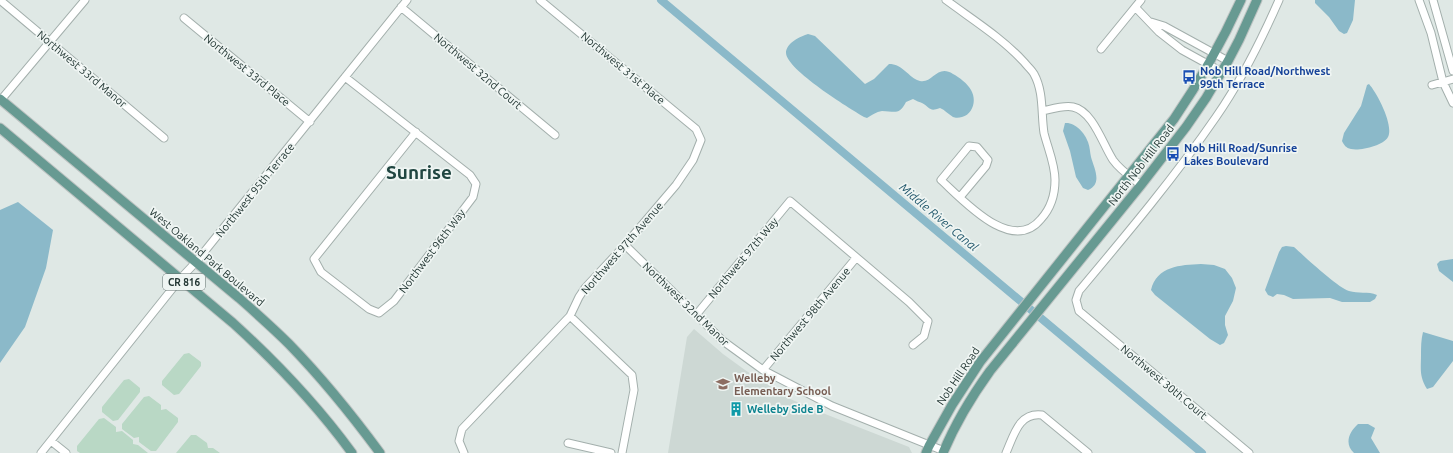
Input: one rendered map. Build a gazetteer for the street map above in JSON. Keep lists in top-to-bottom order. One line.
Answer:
{"streets":{"main road":["North Nob Hill Road","West Oakland Park Boulevard","CR 816","Nob Hill Road"],"street":["Northwest 31st Place","Northwest 33rd Manor","Northwest 33rd Place","Northwest 32nd Court","Northwest 95th Terrace","Northwest 97th Avenue","Northwest 96th Way","Northwest 97th Way","Northwest 32nd Manor","Northwest 98th Avenue","Northwest 30th Court"]},"crossings":[["Northwest 31st Place","Northwest 97th Avenue"],["Northwest 33rd Place","Northwest 95th Terrace"],["Northwest 32nd Court","Northwest 95th Terrace"],["North Nob Hill Road","Nob Hill Road"],["Northwest 95th Terrace","West Oakland Park Boulevard"],["Northwest 95th Terrace","CR 816"],["Northwest 97th Avenue","Northwest 32nd Manor"],["Northwest 97th Way","Northwest 32nd Manor"],["Northwest 97th Way","Northwest 98th Avenue"],["Northwest 32nd Manor","Northwest 98th Avenue"],["Northwest 32nd Manor","Nob Hill Road"]],"districts":["Sunrise"],"water":["Middle River Canal"],"places":{"bus stop":["Nob Hill Road/Northwest 99th Terrace","Nob Hill Road/Sunrise Lakes Boulevard"],"school or university":["Welleby Elementary School"],"building":["Welleby Side B"]}}
